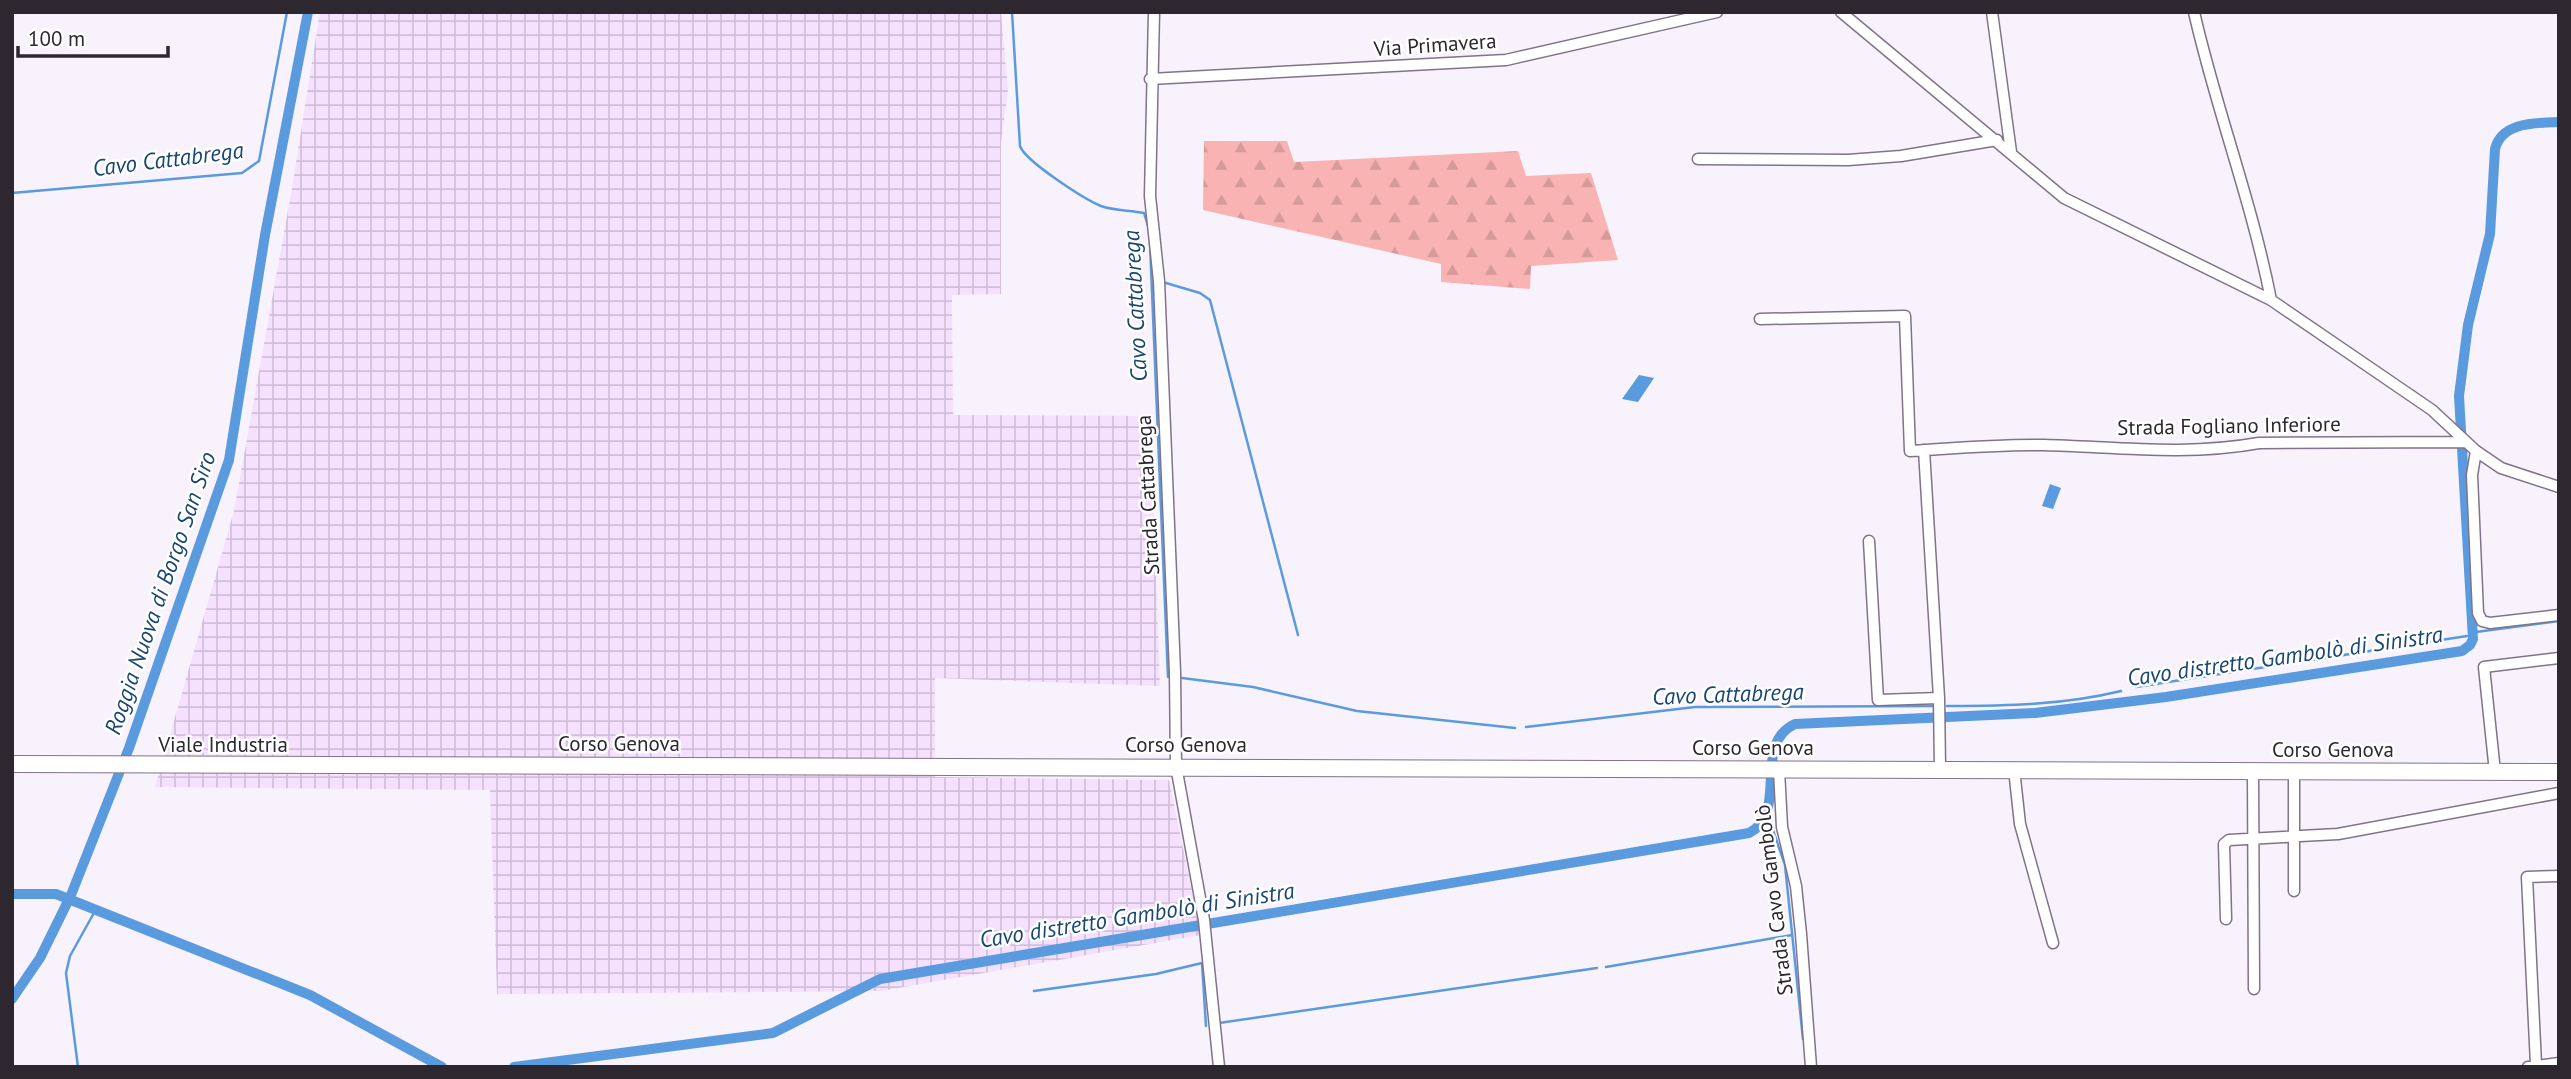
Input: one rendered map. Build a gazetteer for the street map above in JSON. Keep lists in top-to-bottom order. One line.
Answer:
{"streets":{"main road":["Corso Genova","Viale Industria"],"street":["Via Primavera","Strada Fogliano Inferiore","Strada Cattabrega","Strada Cavo Gambolò"]},"crossings":[["Via Primavera","Strada Cattabrega"],["Strada Cattabrega","Corso Genova"],["Corso Genova","Viale Industria"],["Corso Genova","Strada Cavo Gambolò"]],"water":["Cavo Cattabrega","Roggia Nuova di Borgo San Siro","Cavo distretto Gambolò di Sinistra"],"scale_bar":"100 m"}
